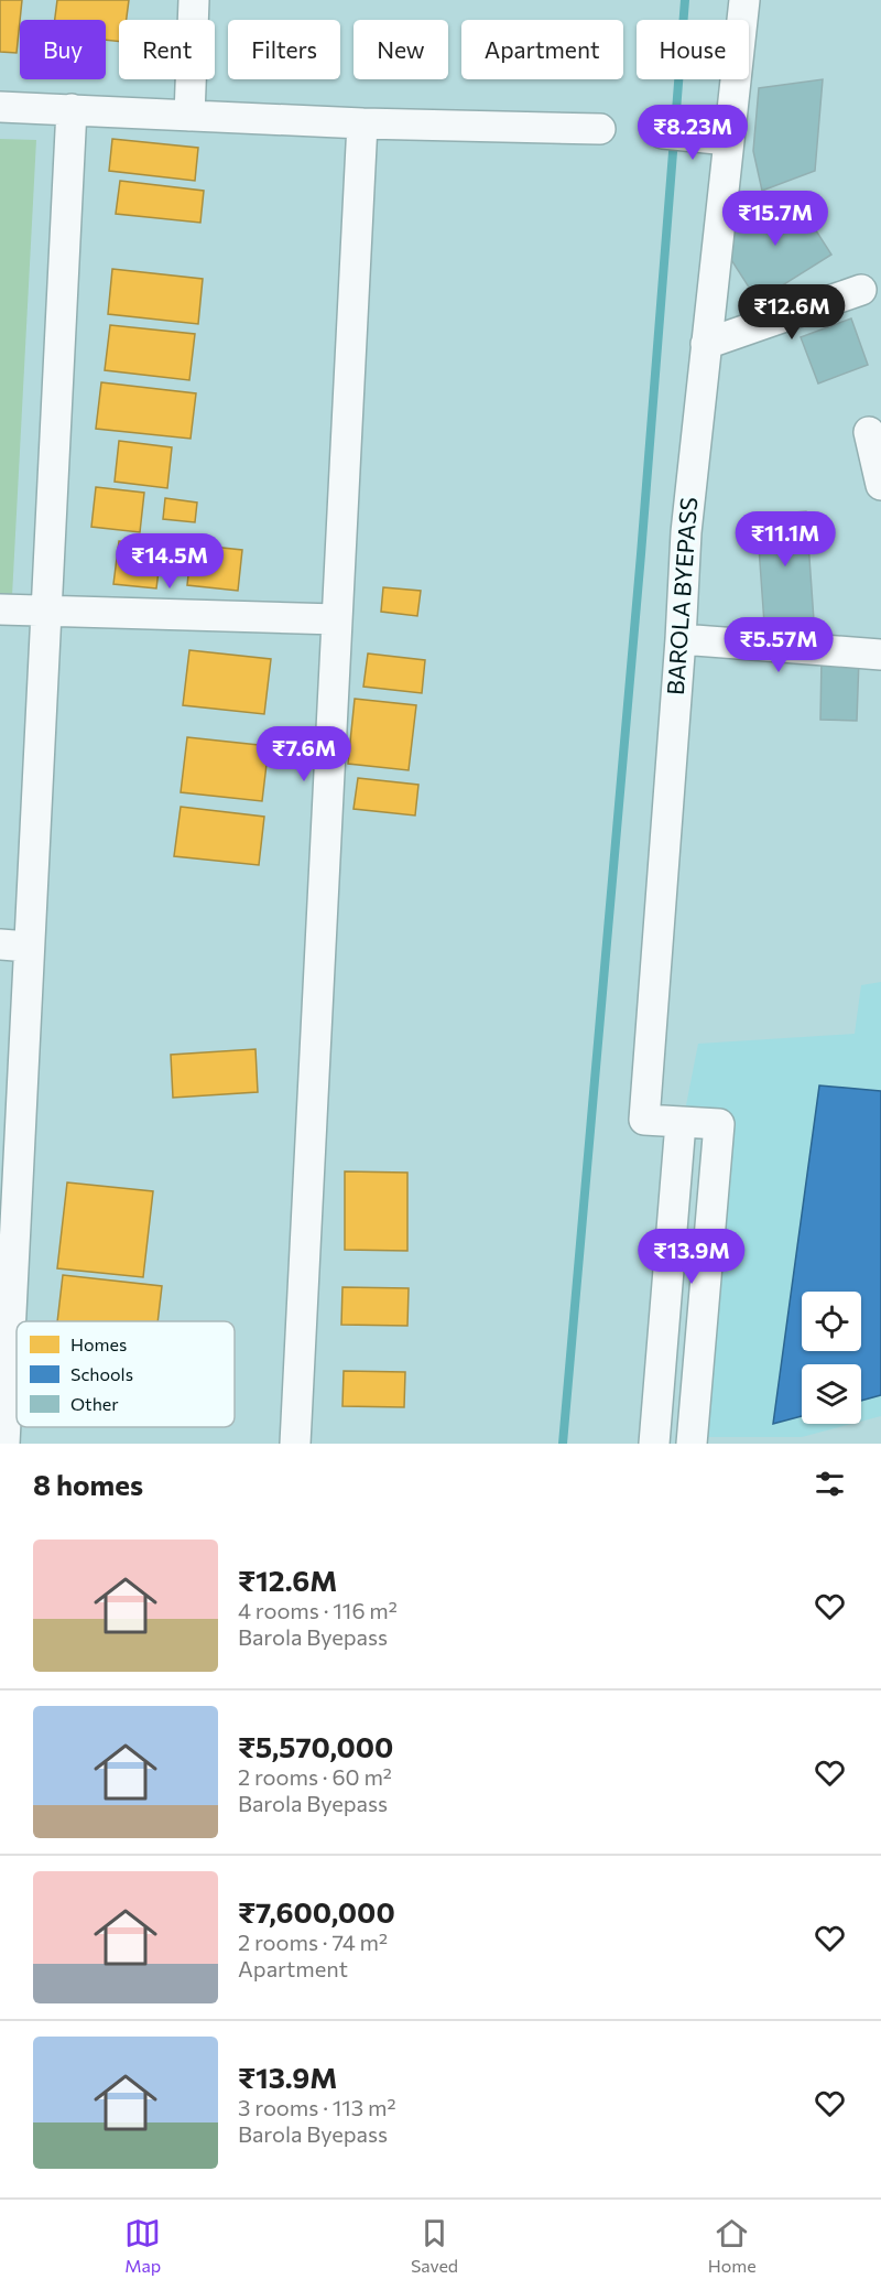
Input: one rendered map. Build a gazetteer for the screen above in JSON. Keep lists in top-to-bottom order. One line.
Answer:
{"streets":{"street":["BAROLA BYEPASS"]},"legend":["Homes","Schools","Other"],"page":{"chip":["Buy","Rent","Filters","New","Apartment","House"],"price":["₹8.23M","₹15.7M","₹12.6M","₹11.1M","₹14.5M","₹5.57M","₹7.6M","₹13.9M"],"heading":"8 homes","list":[{"name":"₹12.6M","note":"4 rooms · 116 m² · Barola Byepass"},{"name":"₹5,570,000","note":"2 rooms · 60 m² · Barola Byepass"},{"name":"₹7,600,000","note":"2 rooms · 74 m² · Apartment"},{"name":"₹13.9M","note":"3 rooms · 113 m² · Barola Byepass"}],"tabs":["Map","Saved","Home"]}}
